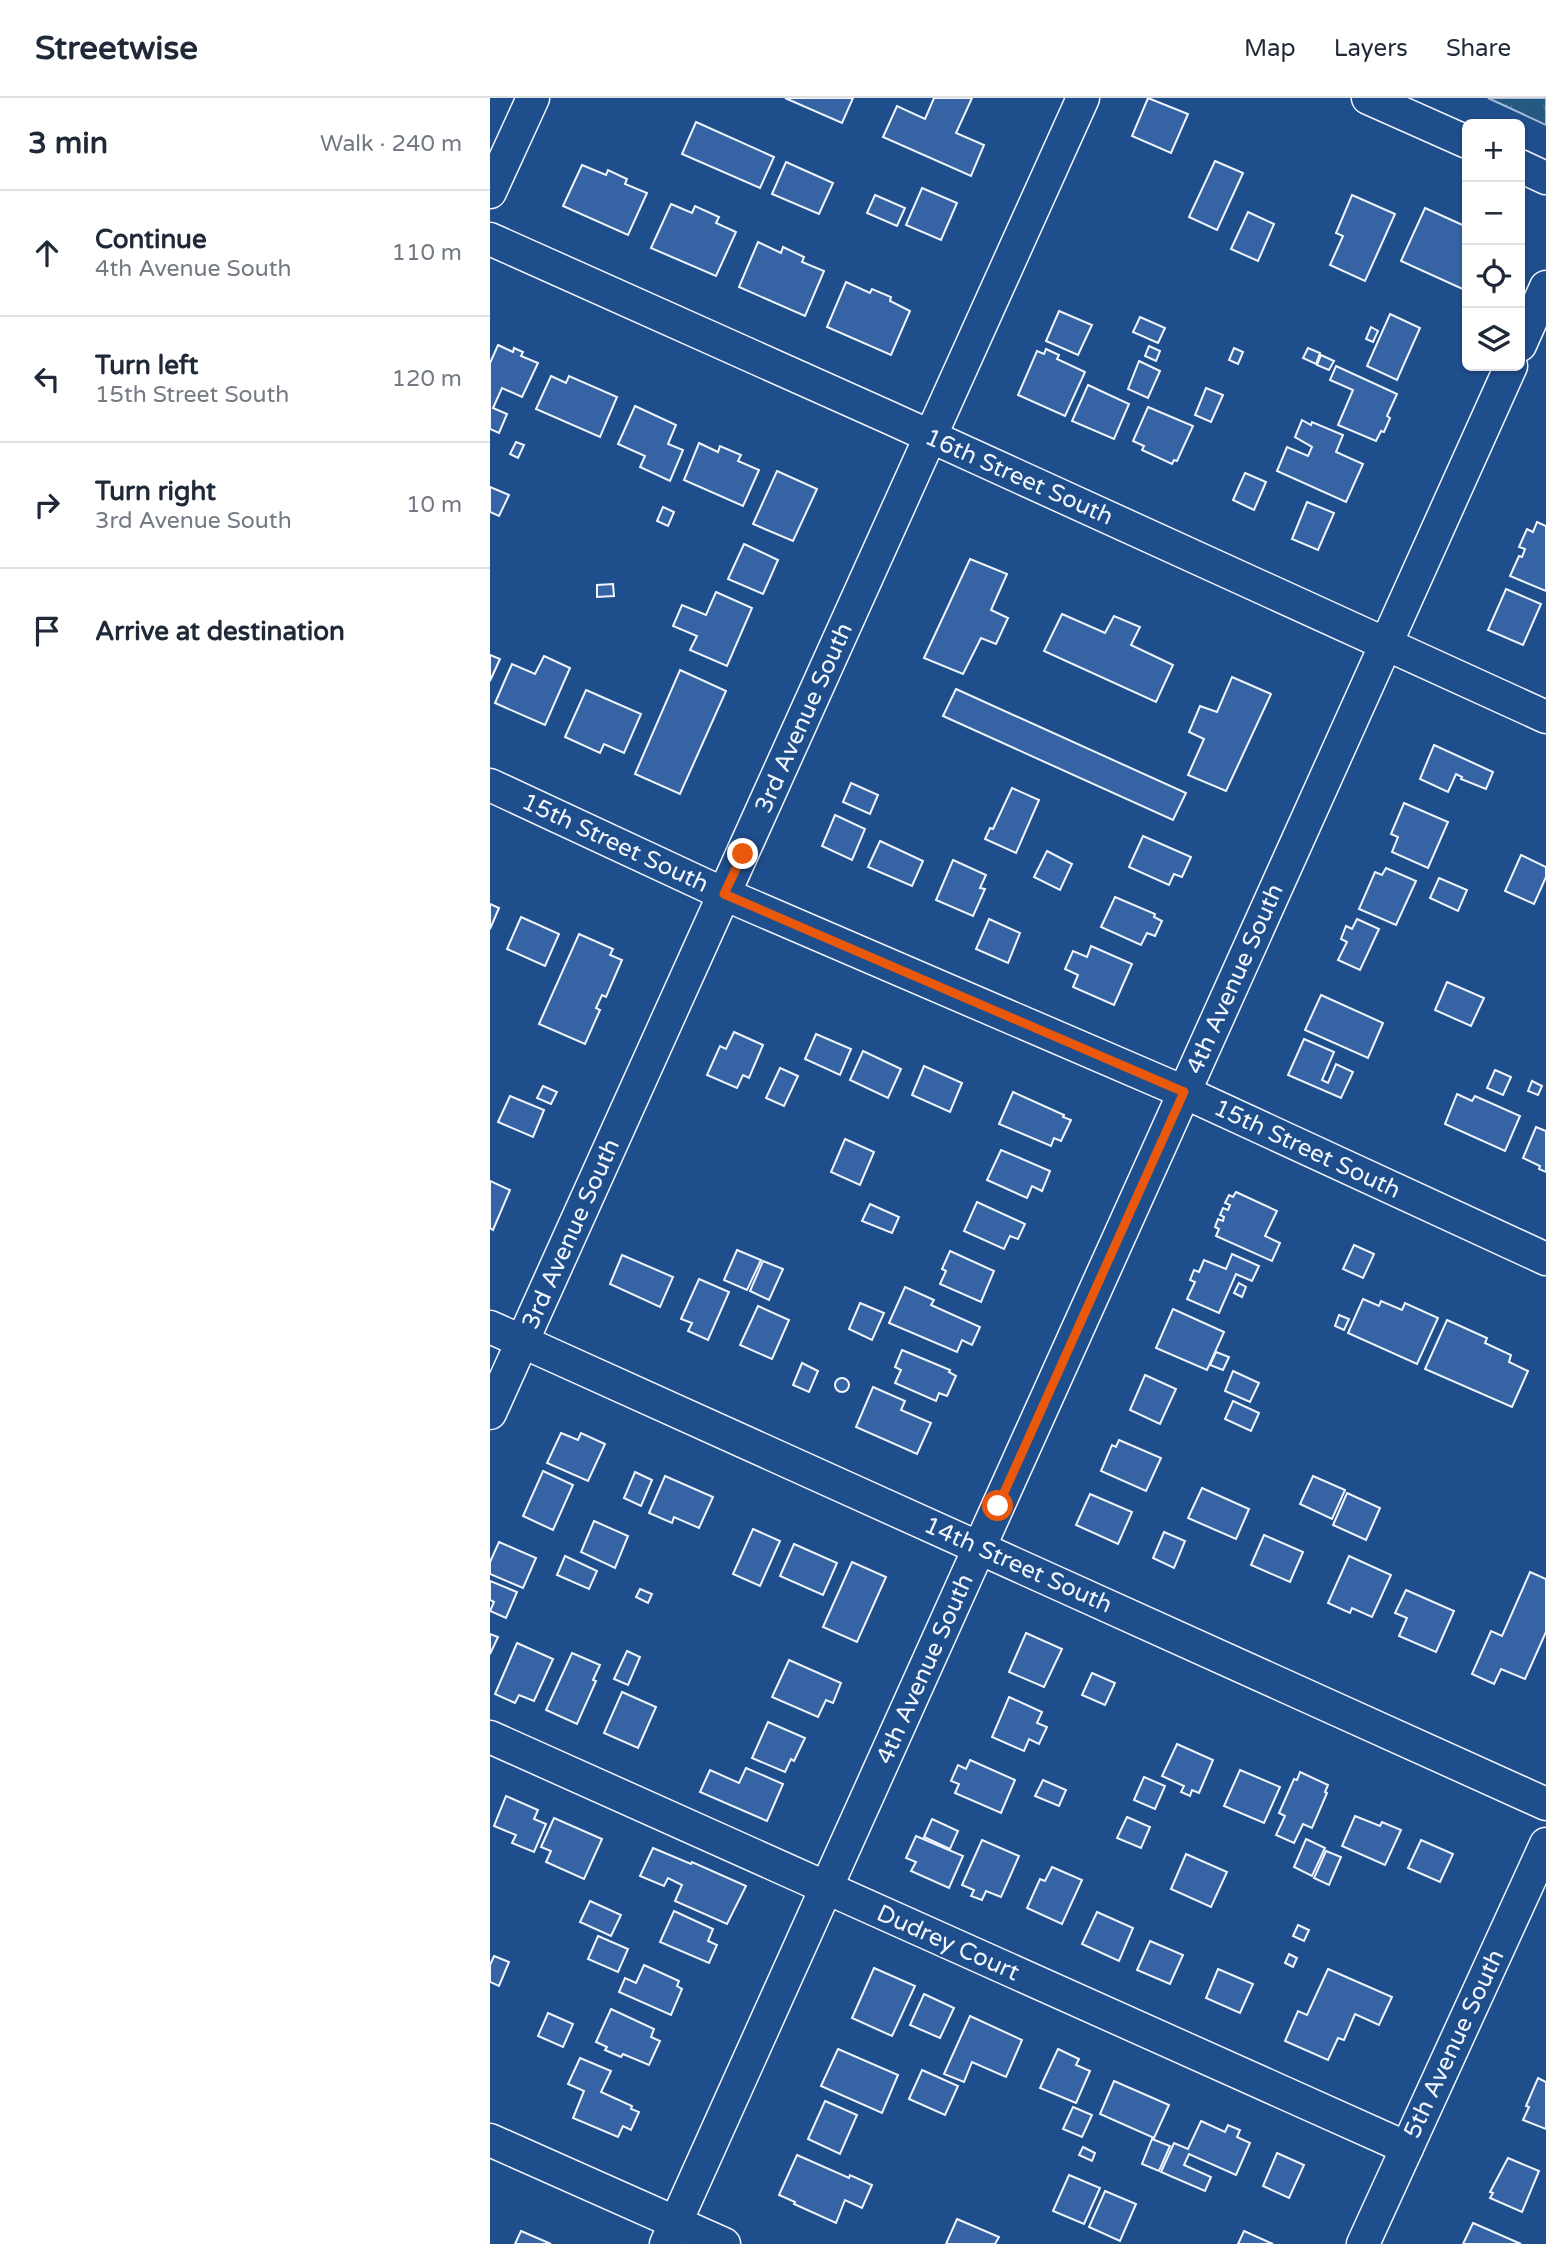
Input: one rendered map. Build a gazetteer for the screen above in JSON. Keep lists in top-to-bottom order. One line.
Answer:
{"streets":{"street":["16th Street South","3rd Avenue South","15th Street South","4th Avenue South","14th Street South","Dudrey Court","5th Avenue South"]},"crossings":[["16th Street South","3rd Avenue South"],["16th Street South","4th Avenue South"],["3rd Avenue South","15th Street South"],["3rd Avenue South","14th Street South"],["15th Street South","4th Avenue South"],["4th Avenue South","14th Street South"],["4th Avenue South","Dudrey Court"],["Dudrey Court","5th Avenue South"]],"page":{"header":"Streetwise","nav":["Map","Layers","Share"],"heading":["3 min","Walk · 240 m"],"map_buttons":["+","−"],"list":[["Continue","4th Avenue South","110 m"],["Turn left","15th Street South","120 m"],["Turn right","3rd Avenue South","10 m"],"Arrive at destination"]}}
